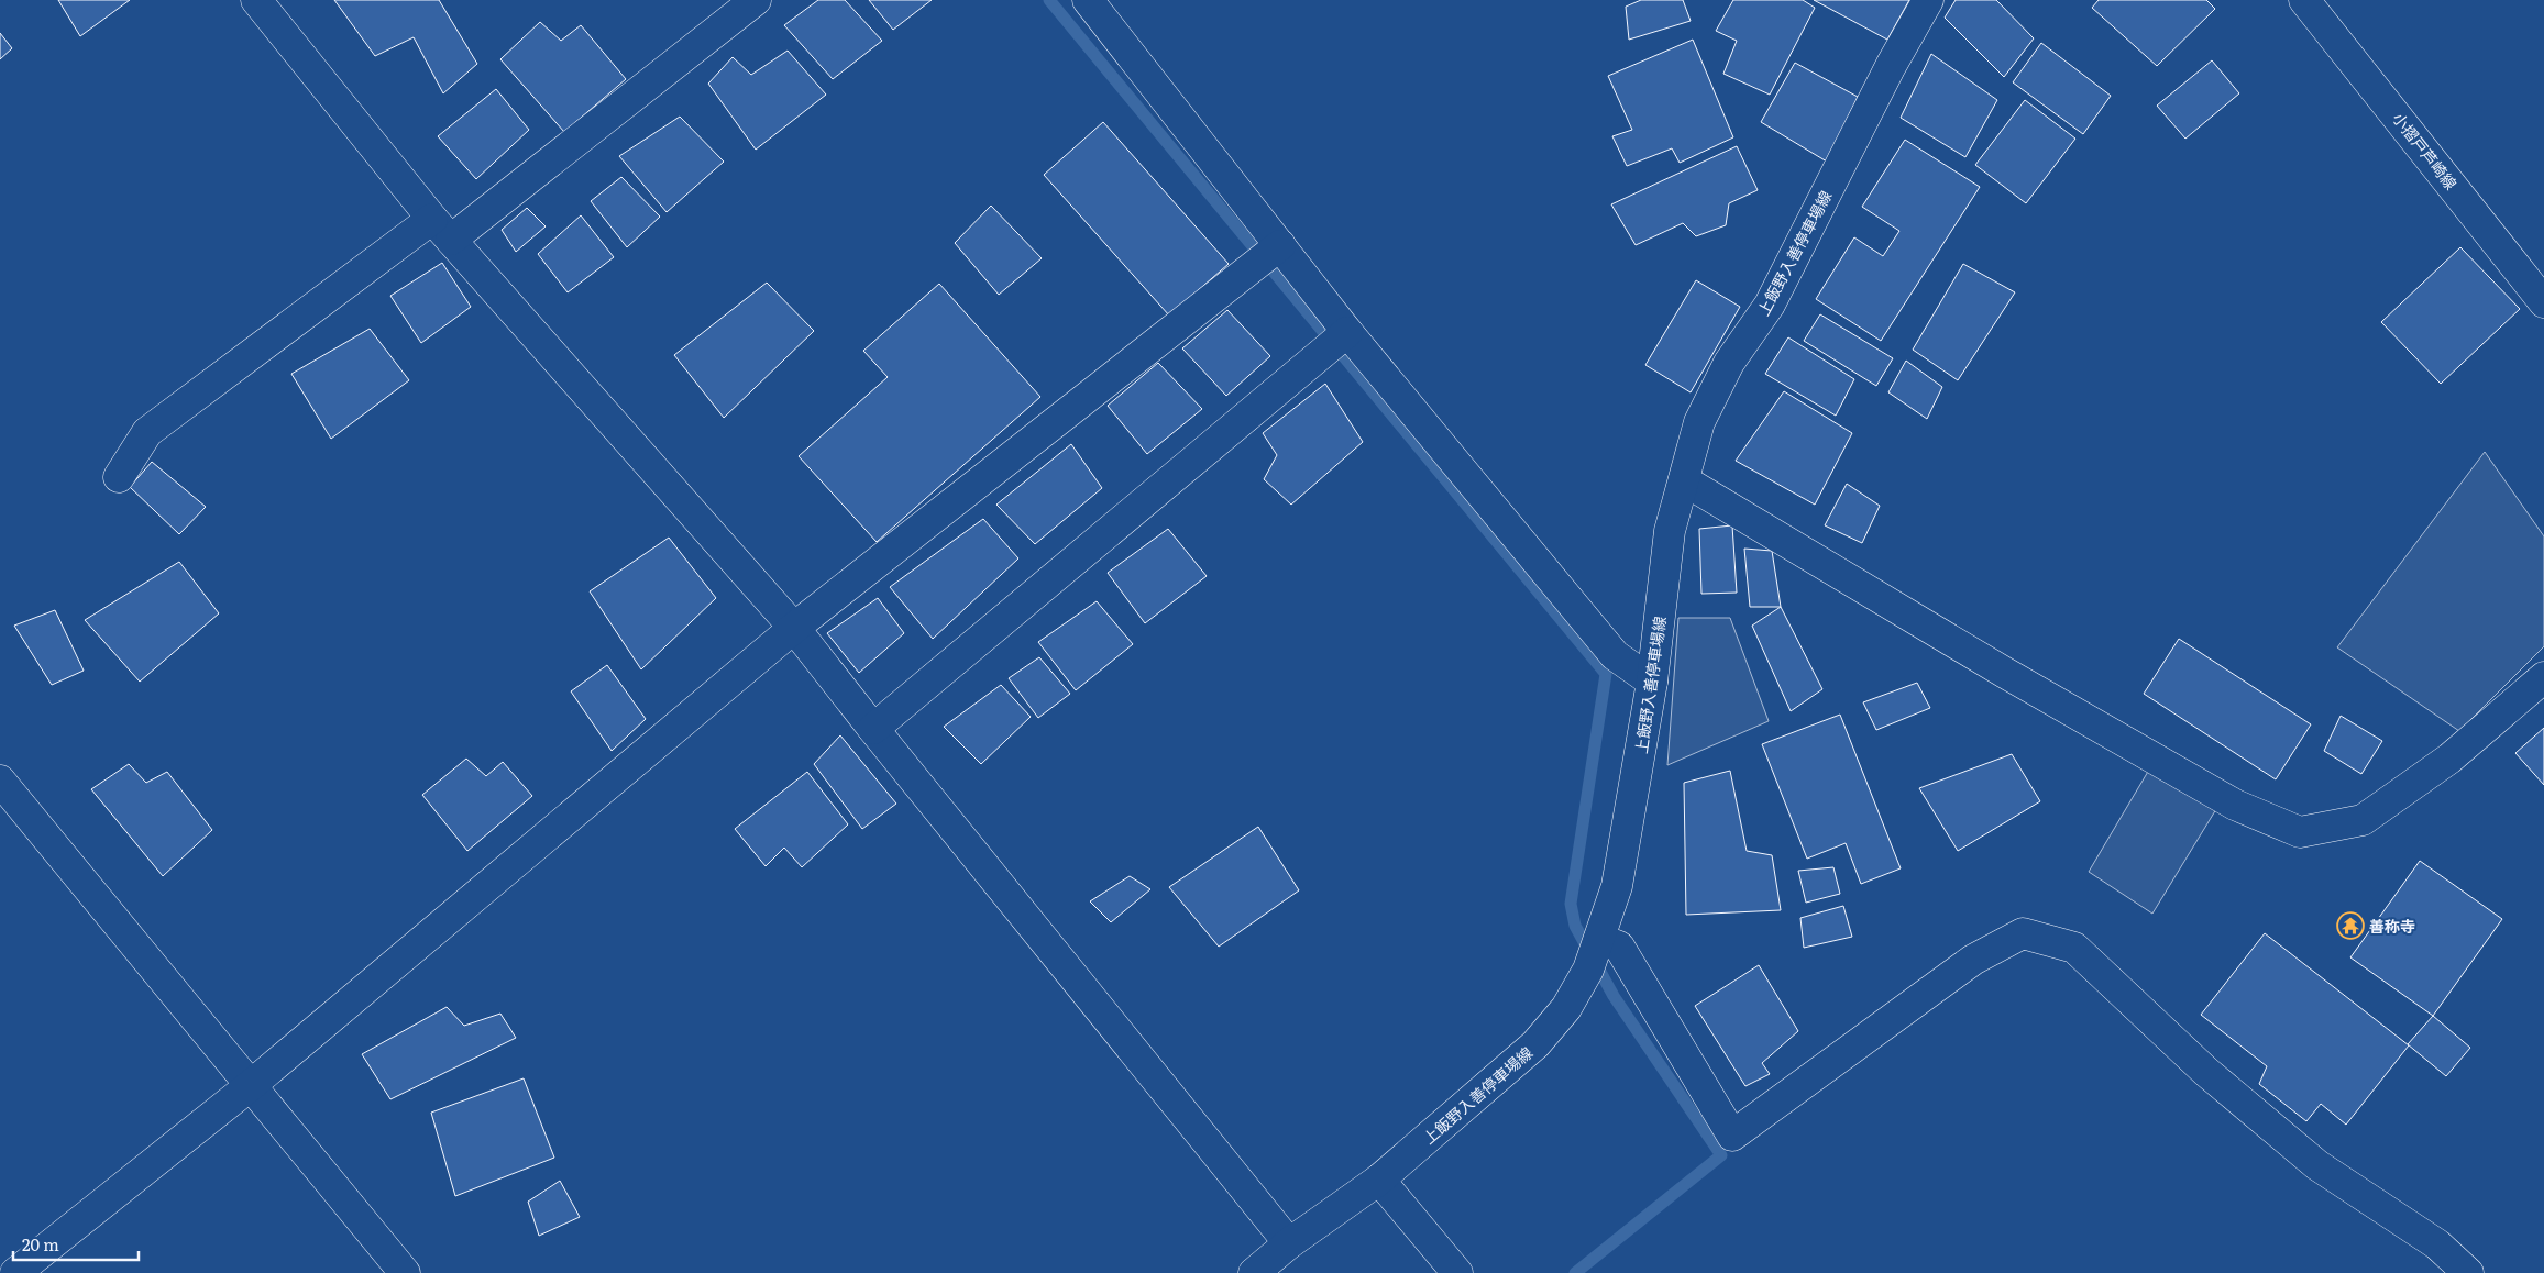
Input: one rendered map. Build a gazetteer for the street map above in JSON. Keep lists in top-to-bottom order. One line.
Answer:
{"streets":{"street":["小摺戸芦崎線","上飯野入善停車場線"]},"places":{"temple":["善称寺"]},"scale_bar":"20 m"}
